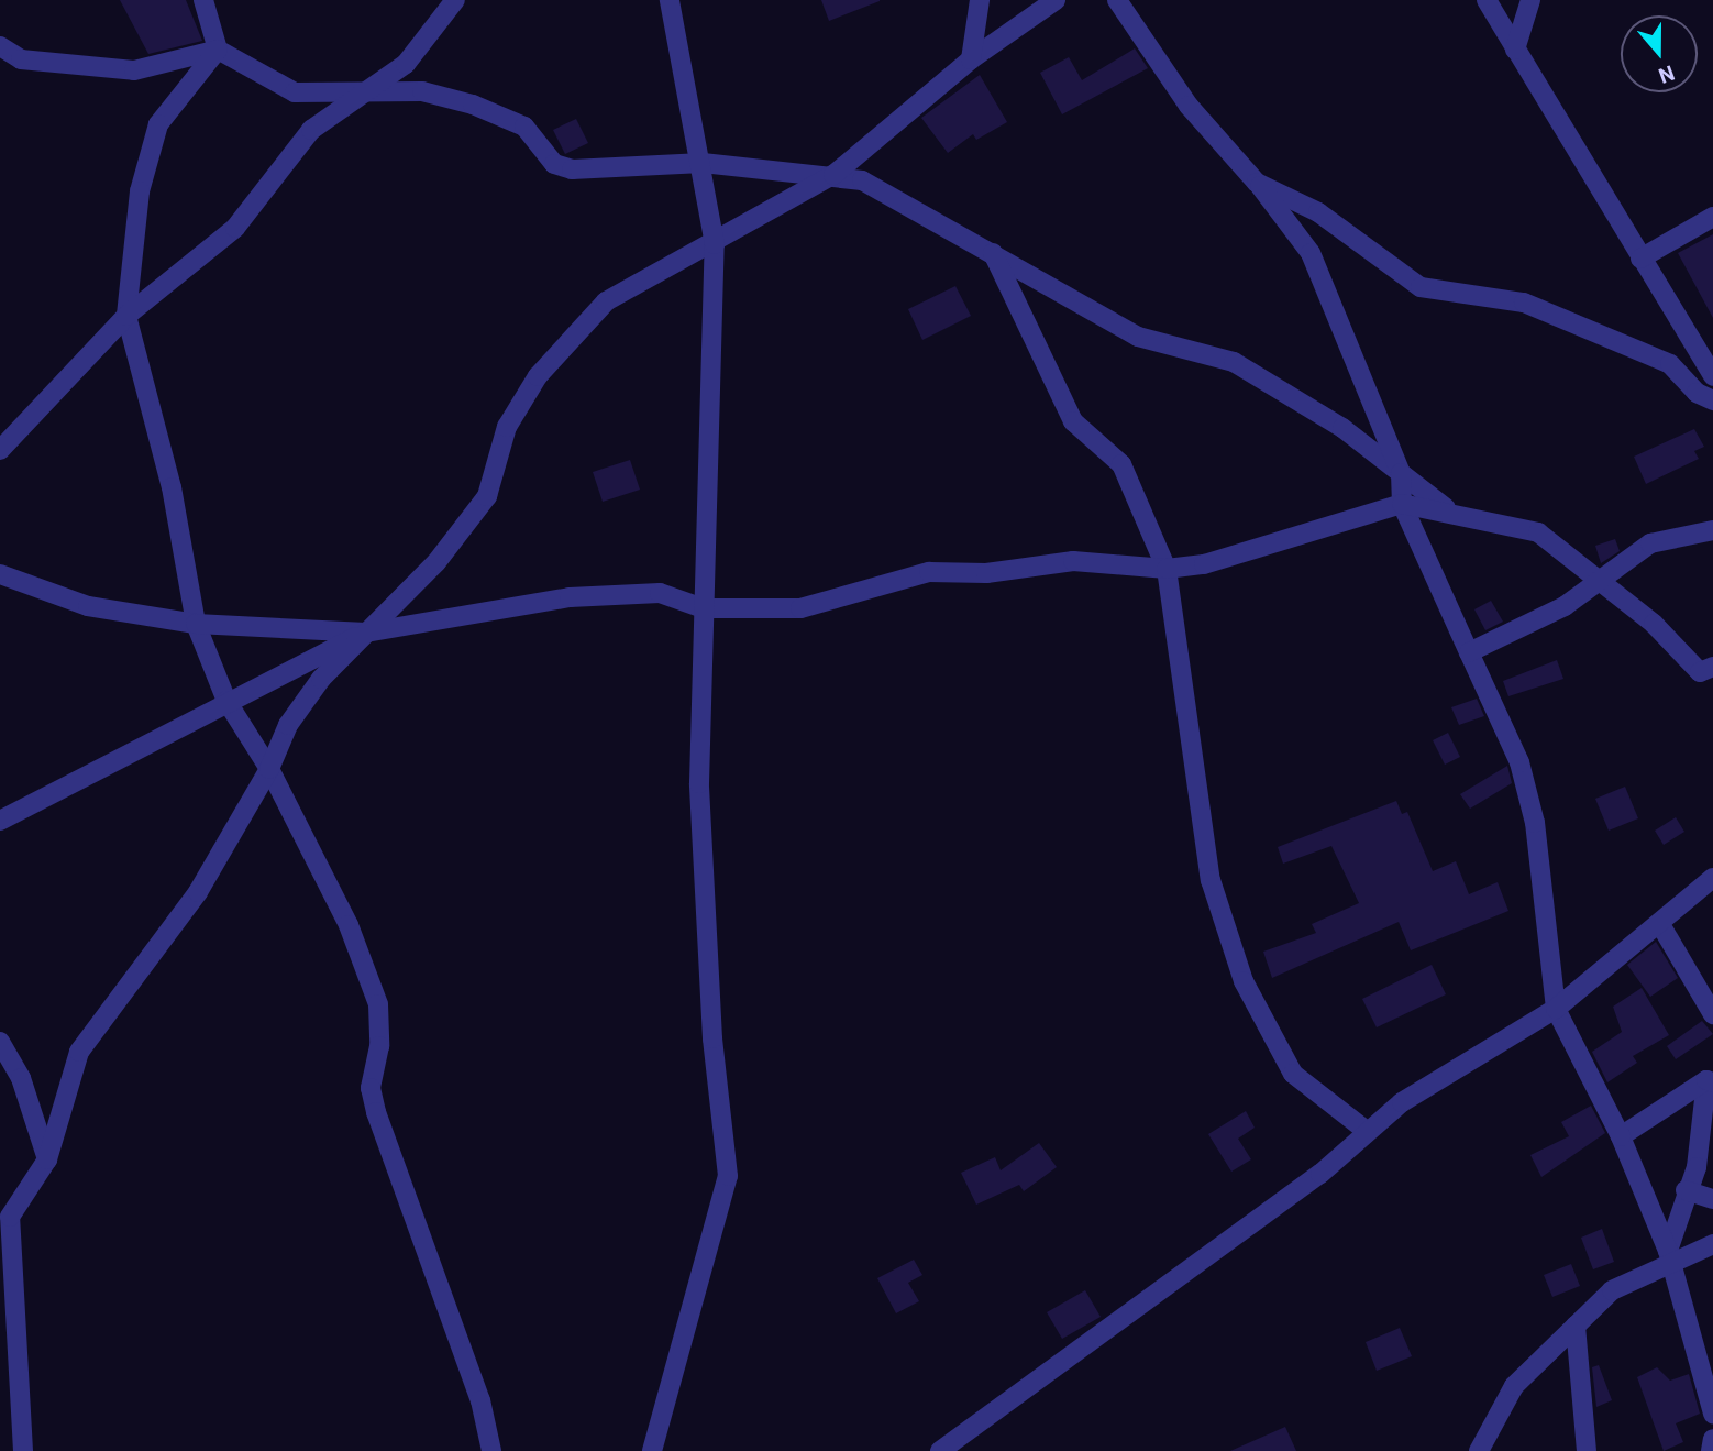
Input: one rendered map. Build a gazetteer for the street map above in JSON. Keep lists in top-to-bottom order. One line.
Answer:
{"north":"bottom"}
